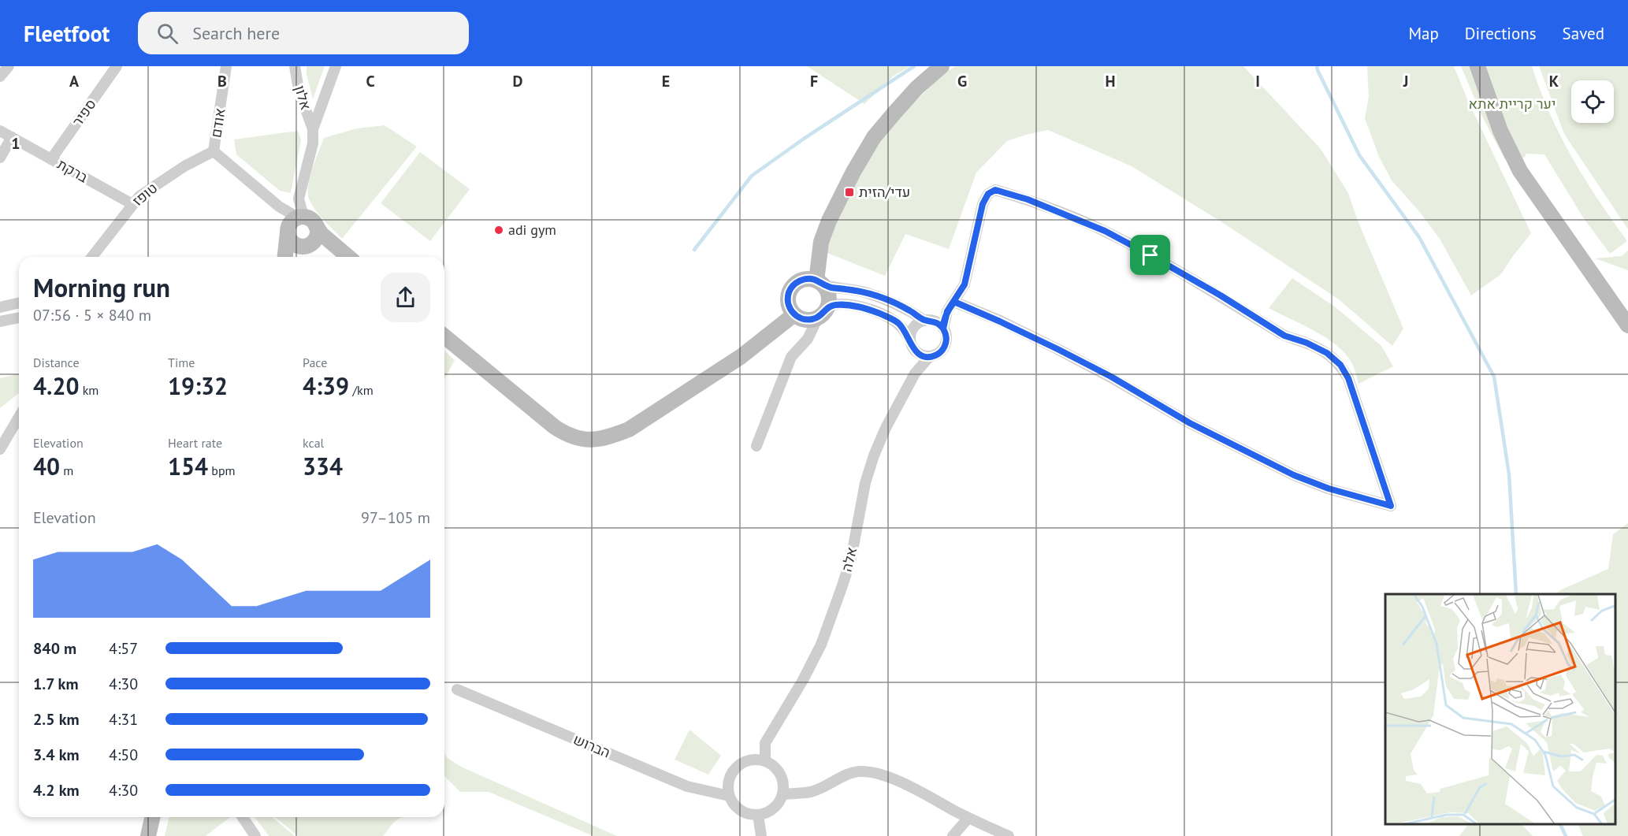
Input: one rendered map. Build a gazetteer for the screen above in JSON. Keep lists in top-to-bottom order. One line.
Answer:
{"streets":{"street":["אלון","ספיר","אודם","ברקת","טופז","אלה","הברוש"]},"crossings":[["ספיר","ברקת"],["אודם","טופז"],["ברקת","טופז"],["אלה","הברוש"]],"parks":["יער קריית אתא"],"places":{"transit":["עדי/הזית"],"other":["adi gym"]},"page":{"header":"Fleetfoot","search":"Search here","nav":["Map","Directions","Saved"],"heading":["Morning run","07:56 · 5 × 840 m"],"stats":[["Distance","4.20 km"],["Time","19:32"],["Pace","4:39 /km"],["Elevation","40 m"],["Heart rate","154 bpm"],["kcal","334"]],"chart":["Elevation","97–105 m"],"list":[{"name":"840 m","note":"4:57"},{"name":"1.7 km","note":"4:30"},{"name":"2.5 km","note":"4:31"},{"name":"3.4 km","note":"4:50"},{"name":"4.2 km","note":"4:30"}]},"grid":{"columns":["A","B","C","D","E","F","G","H","I","J","K"],"rows":["1"]}}
